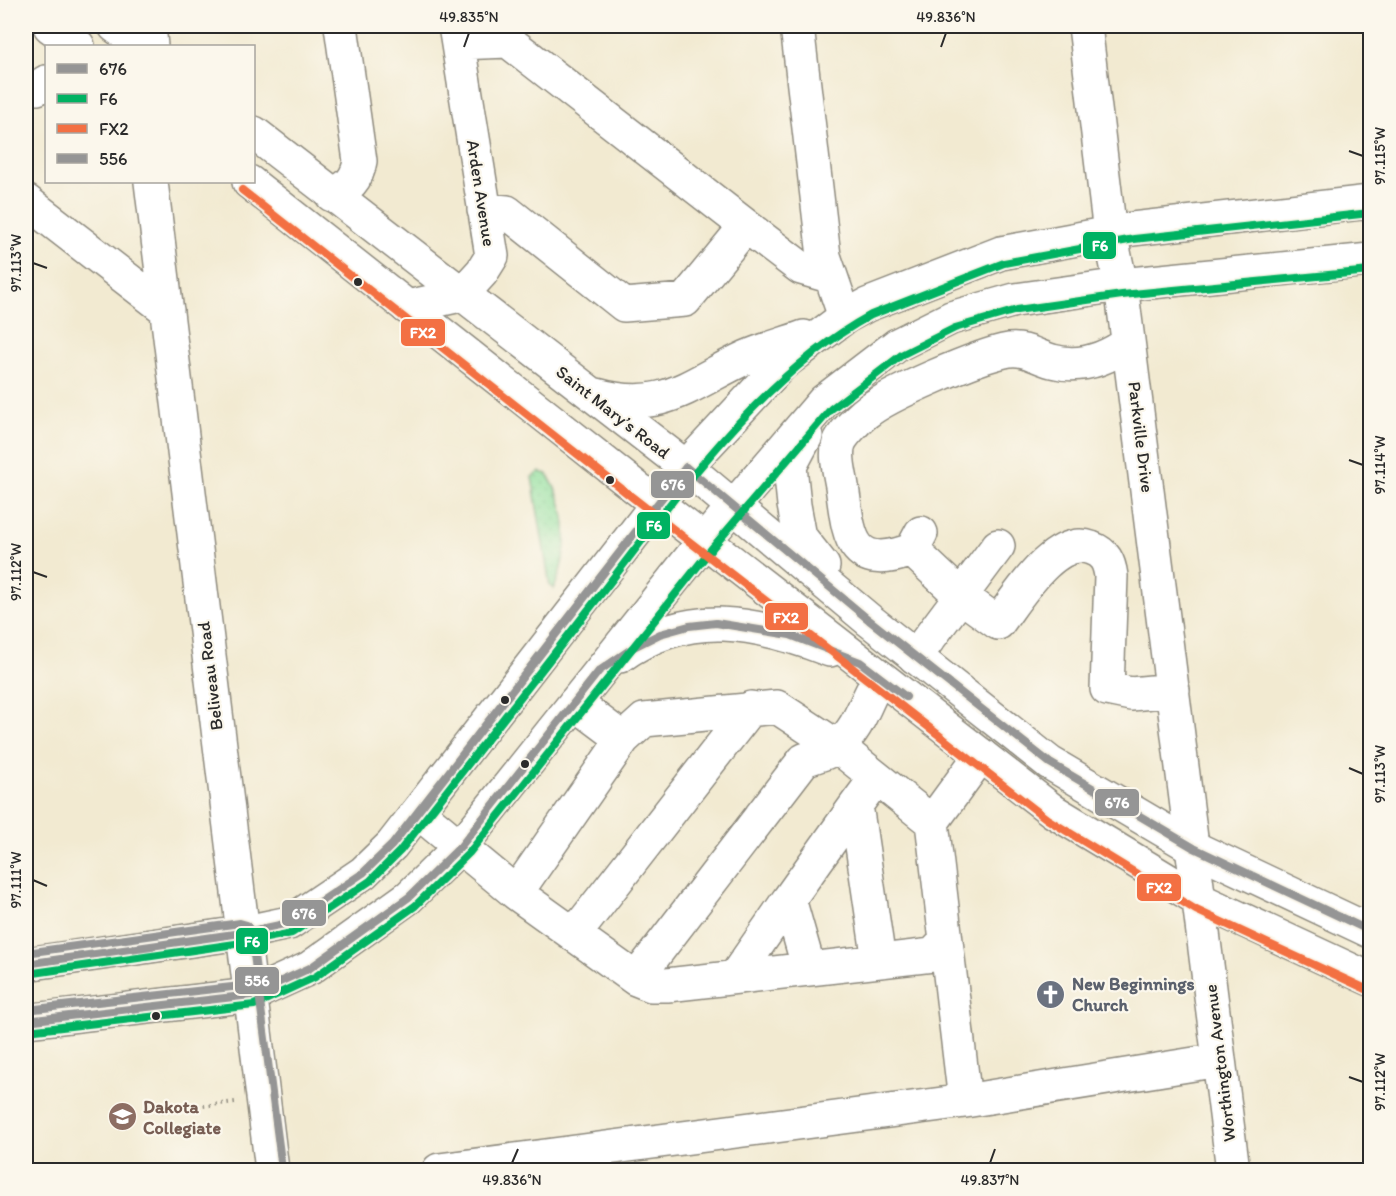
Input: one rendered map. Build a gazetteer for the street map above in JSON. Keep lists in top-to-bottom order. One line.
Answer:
{"streets":{"main road":["Arden Avenue","Saint Mary’s Road","Parkville Drive","Beliveau Road","Worthington Avenue"]},"crossings":[["Arden Avenue","Saint Mary’s Road"],["Saint Mary’s Road","Parkville Drive"],["Saint Mary’s Road","Worthington Avenue"],["Parkville Drive","Worthington Avenue"]],"places":{"church":["New Beginnings Church"],"school or university":["Dakota Collegiate"]},"lines":["transit line FX2","transit line F6","transit line 676","transit line 556"],"legend":["676","F6","FX2","556"],"coordinates":["49.835°N","49.836°N","97.115°W","97.113°W","97.114°W","97.112°W","97.111°W","49.837°N"]}
